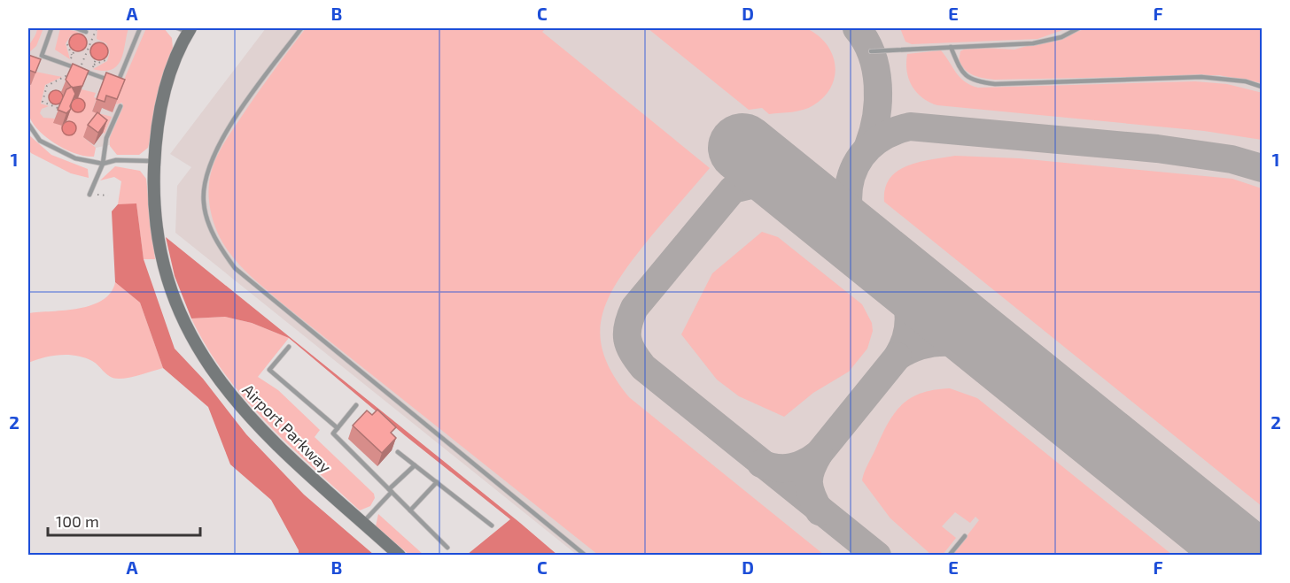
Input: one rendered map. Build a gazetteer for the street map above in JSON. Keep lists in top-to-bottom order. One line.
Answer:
{"streets":{"main road":["Airport Parkway"]},"scale_bar":"100 m","grid":{"columns":["A","B","C","D","E","F"],"rows":["1","2"]}}
